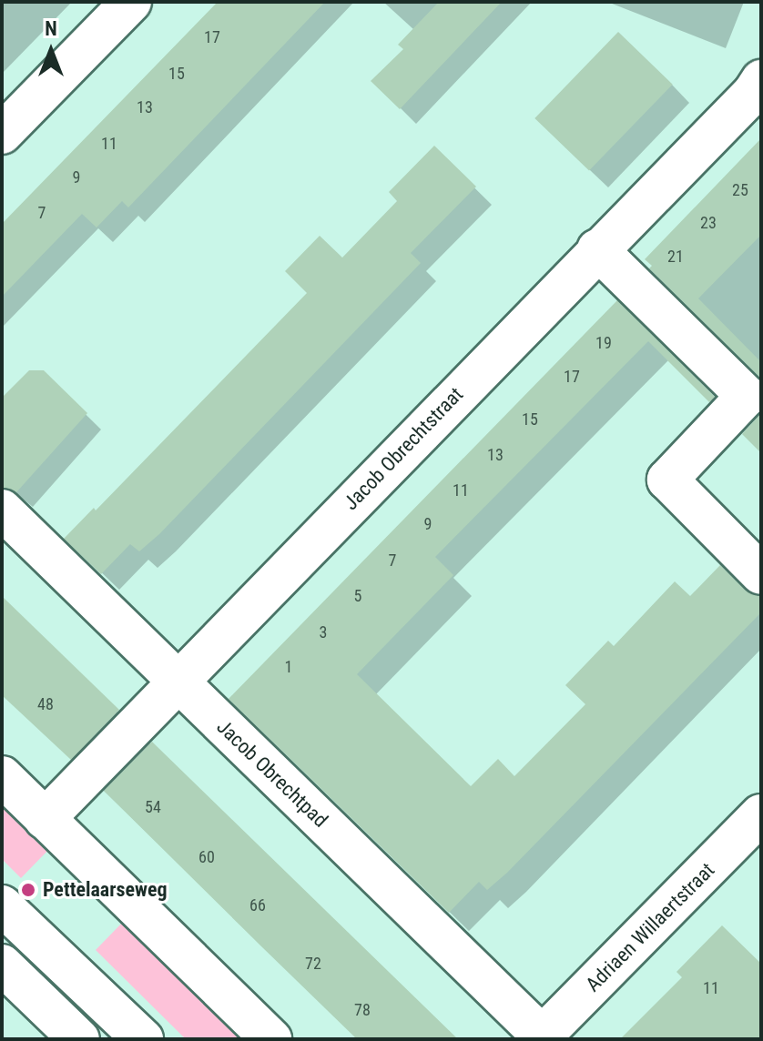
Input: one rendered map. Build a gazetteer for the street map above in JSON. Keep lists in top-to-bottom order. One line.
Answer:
{"streets":{"street":["Jacob Obrechtstraat","Jacob Obrechtpad","Adriaen Willaertstraat"]},"crossings":[["Jacob Obrechtstraat","Jacob Obrechtpad"],["Jacob Obrechtpad","Adriaen Willaertstraat"]],"places":["Pettelaarseweg"],"house_numbers":["17","15","13","11","9","25","7","23","21","19","17","15","13","11","9","7","5","3","1","48","54","60","66","72","11","78"],"north":"top"}
